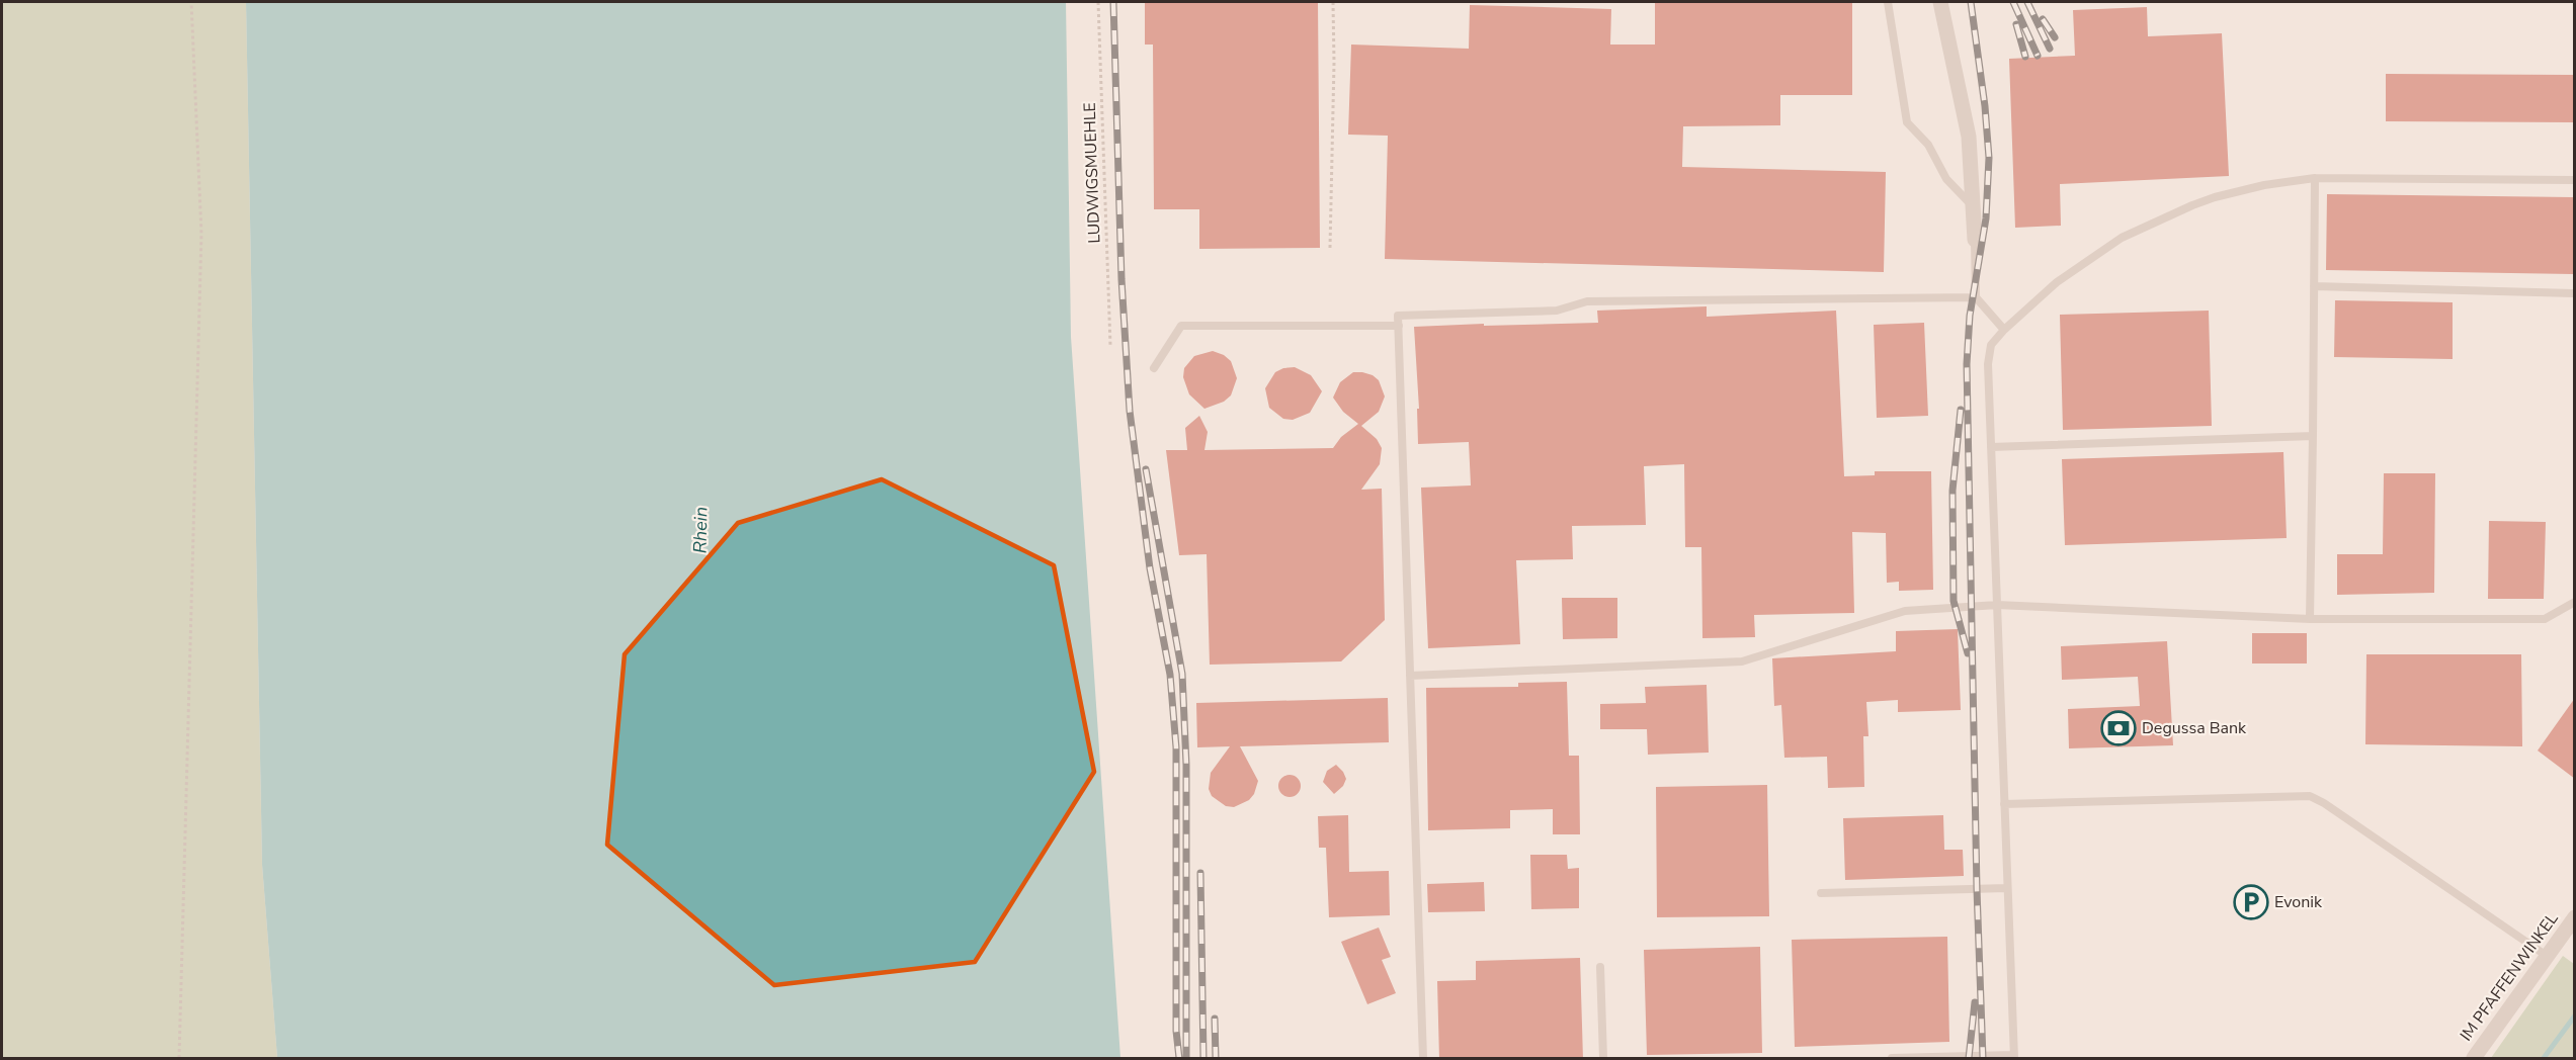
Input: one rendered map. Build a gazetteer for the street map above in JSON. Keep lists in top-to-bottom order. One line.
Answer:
{"streets":{"street":["IM PFAFFENWINKEL"],"path":["LUDWIGSMUEHLE"]},"water":["Rhein"],"places":{"bank":["Degussa Bank"],"parking":["Evonik"]}}
